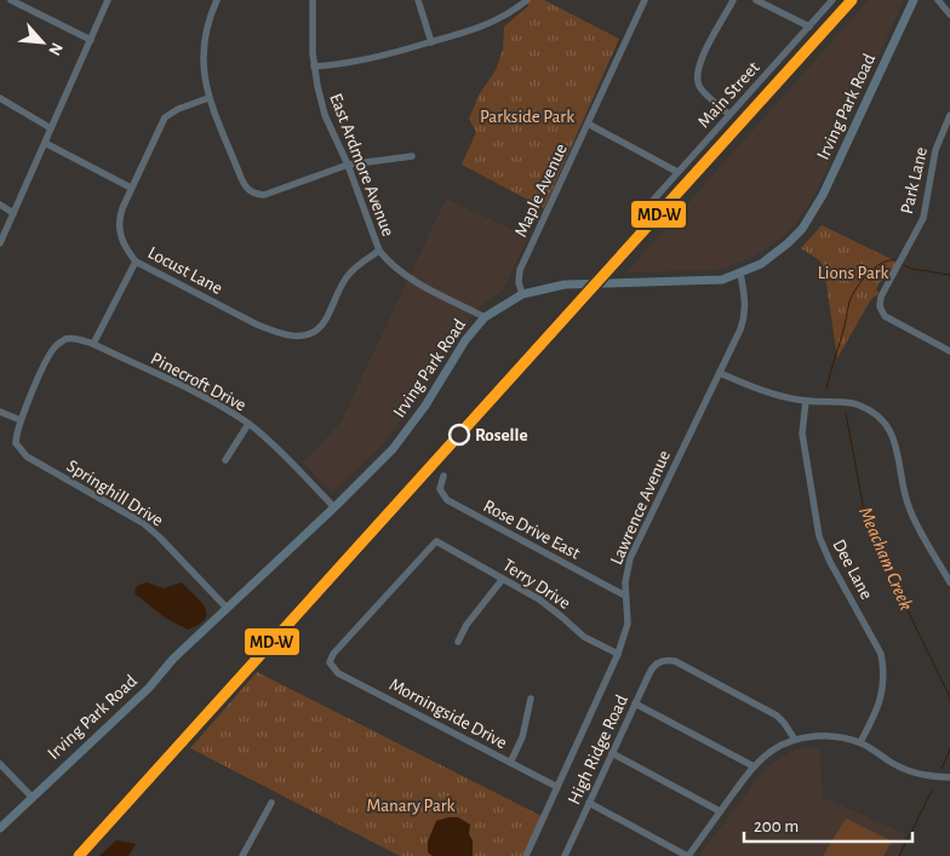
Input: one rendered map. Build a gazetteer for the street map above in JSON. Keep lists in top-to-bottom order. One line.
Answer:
{"streets":{"main road":["Irving Park Road"],"street":["Main Street","East Ardmore Avenue","Park Lane","Maple Avenue","Locust Lane","Pinecroft Drive","Springhill Drive","Lawrence Avenue","Rose Drive East","Dee Lane","Terry Drive","Morningside Drive","High Ridge Road"]},"crossings":[["Irving Park Road","East Ardmore Avenue"],["Irving Park Road","Maple Avenue"],["Irving Park Road","Pinecroft Drive"],["Irving Park Road","Springhill Drive"],["Irving Park Road","Lawrence Avenue"],["East Ardmore Avenue","Locust Lane"],["Lawrence Avenue","Rose Drive East"],["Lawrence Avenue","Terry Drive"],["Lawrence Avenue","Morningside Drive"],["Terry Drive","Morningside Drive"]],"water":["Meacham Creek"],"parks":["Parkside Park","Lions Park","Manary Park"],"places":["Roselle"],"lines":["transit line MD-W"],"scale_bar":"200 m","north":"bottom right"}
